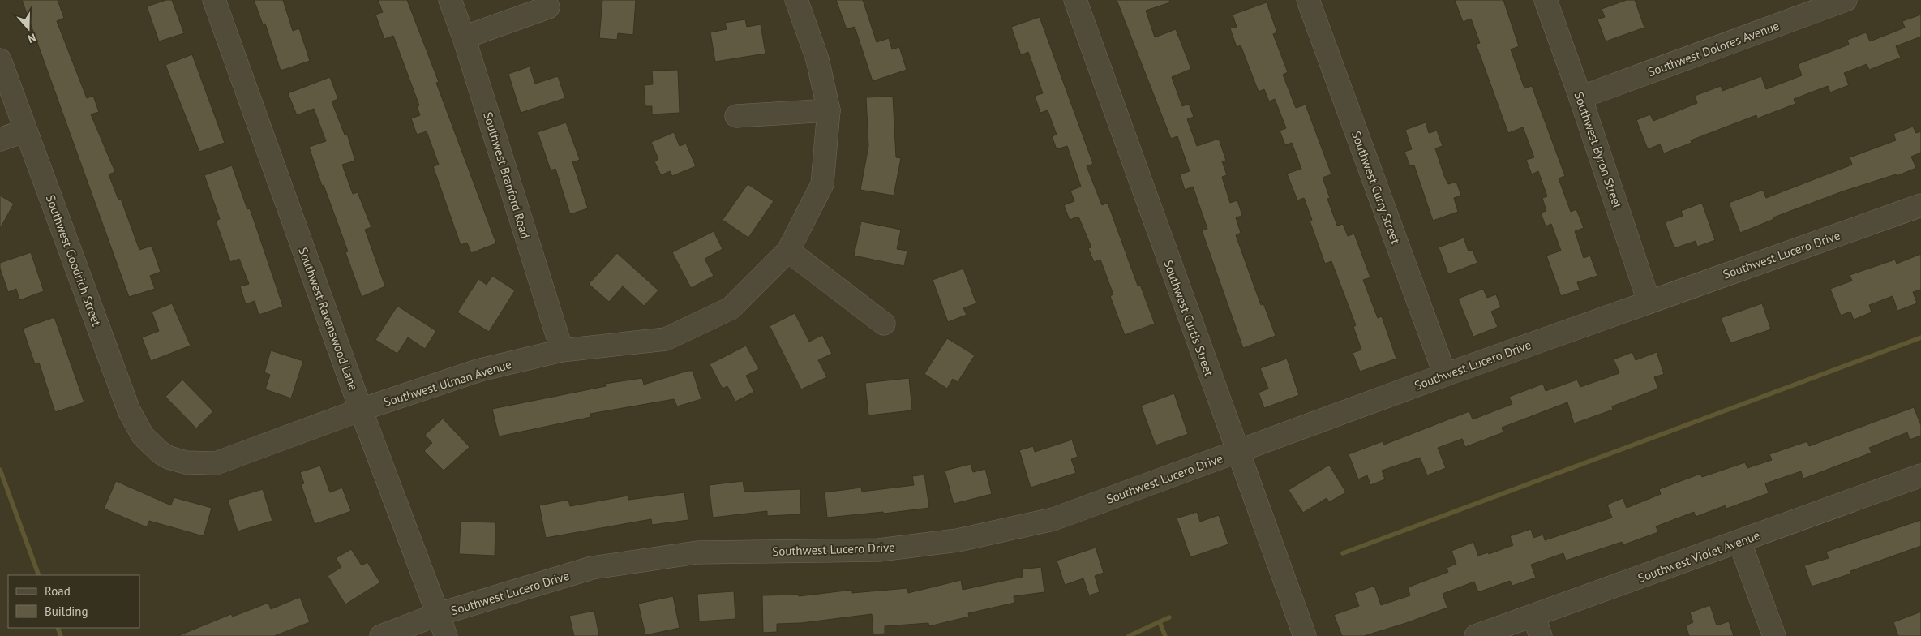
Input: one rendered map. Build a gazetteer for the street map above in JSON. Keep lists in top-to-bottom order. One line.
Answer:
{"streets":{"street":["Southwest Dolores Avenue","Southwest Byron Street","Southwest Branford Road","Southwest Curry Street","Southwest Lucero Drive","Southwest Goodrich Street","Southwest Curtis Street","Southwest Ravenswood Lane","Southwest Ulman Avenue","Southwest Violet Avenue"]},"crossings":[["Southwest Dolores Avenue","Southwest Byron Street"],["Southwest Byron Street","Southwest Lucero Drive"],["Southwest Branford Road","Southwest Ulman Avenue"],["Southwest Curry Street","Southwest Lucero Drive"],["Southwest Lucero Drive","Southwest Curtis Street"],["Southwest Lucero Drive","Southwest Ravenswood Lane"],["Southwest Goodrich Street","Southwest Ulman Avenue"],["Southwest Ravenswood Lane","Southwest Ulman Avenue"]],"legend":["Road","Building"],"north":"bottom"}
